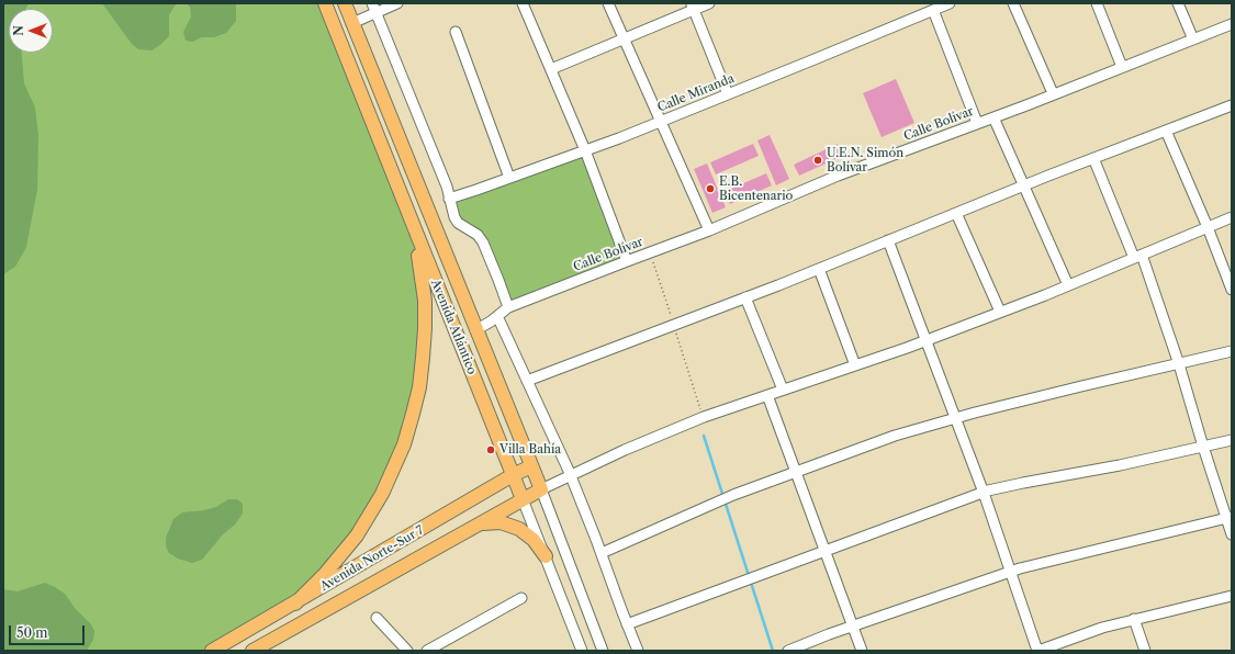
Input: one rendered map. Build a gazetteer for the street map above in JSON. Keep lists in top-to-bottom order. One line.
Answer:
{"streets":{"main road":["Avenida Atlántico","Avenida Norte-Sur 7"],"street":["Calle Miranda","Calle Bolívar"]},"crossings":[["Calle Bolívar","Avenida Atlántico"],["Avenida Atlántico","Avenida Norte-Sur 7"]],"places":["U.E.N. Simón Bolívar","E.B. Bicentenario","Villa Bahía"],"scale_bar":"50 m","north":"left"}
